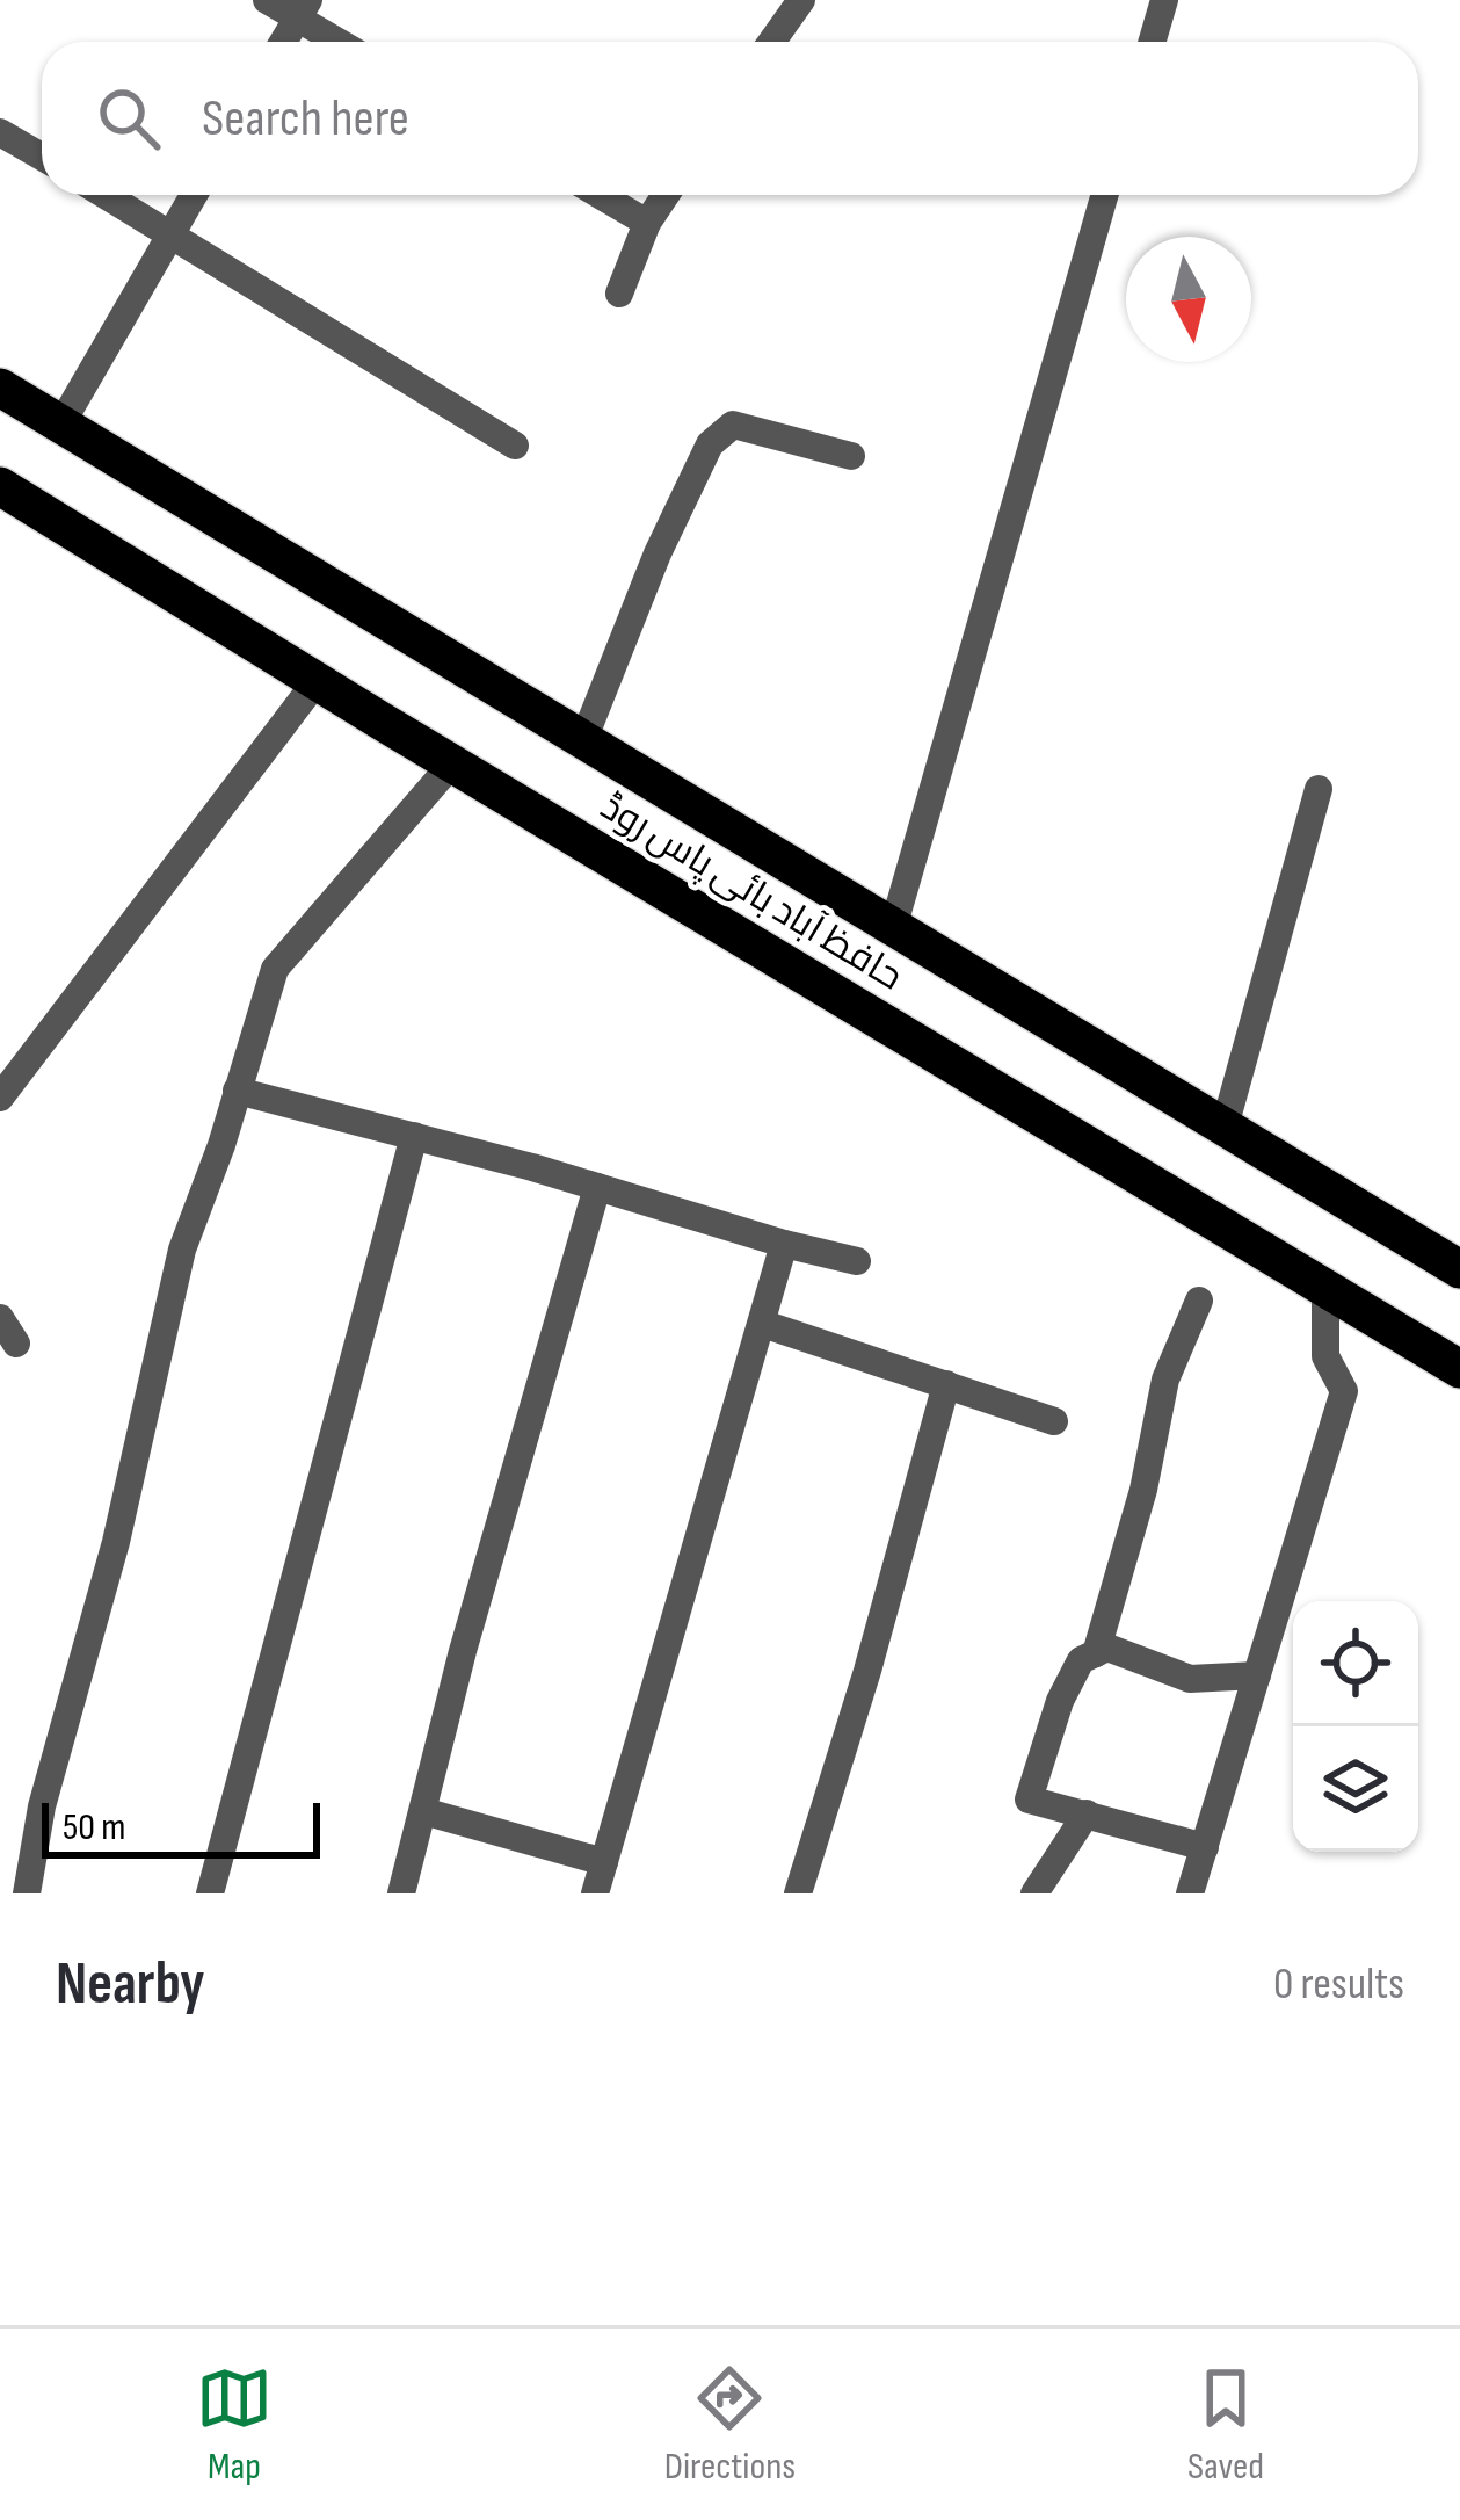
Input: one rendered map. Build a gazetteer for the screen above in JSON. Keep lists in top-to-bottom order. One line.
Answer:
{"streets":{"highway":["حافظ آباد بائی پاس روڈ"]},"scale_bar":"50 m","north":"bottom","page":{"search":"Search here","scale":"50 m","heading":["Nearby","0 results"],"nav":["Map","Directions","Saved"]}}
